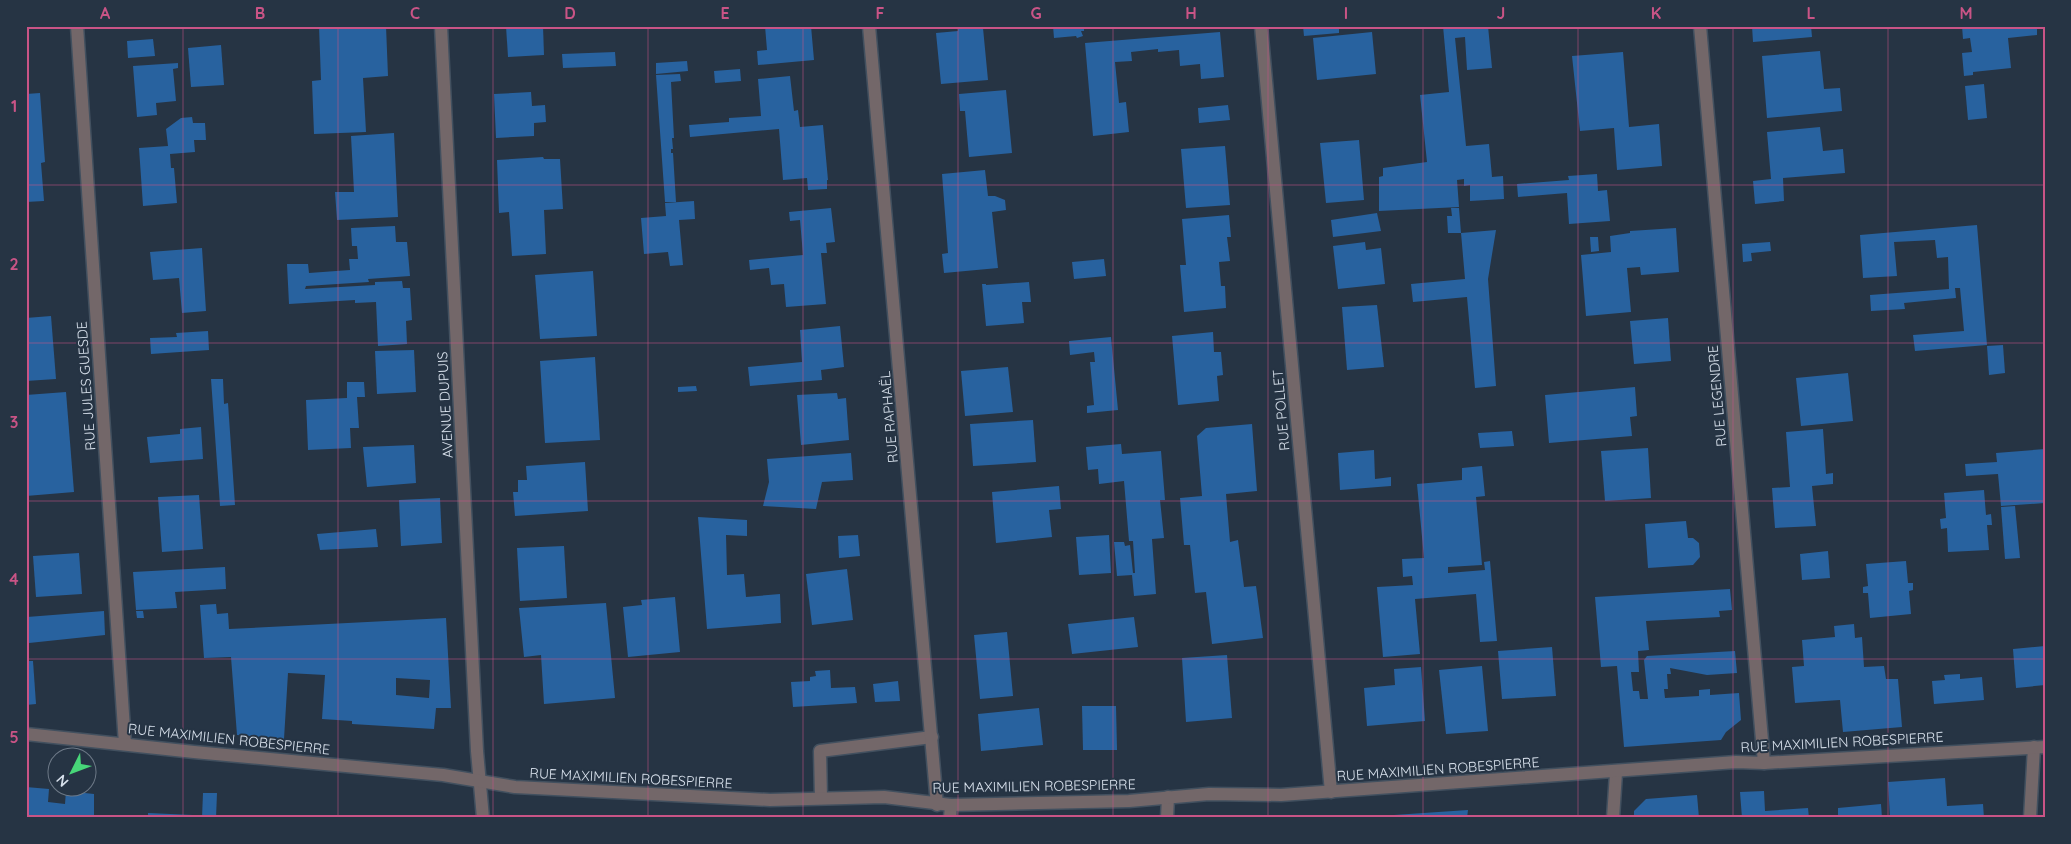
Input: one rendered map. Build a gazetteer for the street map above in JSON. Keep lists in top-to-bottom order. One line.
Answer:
{"streets":{"street":["RUE JULES GUESDE","RUE LEGENDRE","AVENUE DUPUIS","RUE POLLET","RUE RAPHAËL","RUE MAXIMILIEN ROBESPIERRE"]},"crossings":[["RUE JULES GUESDE","RUE MAXIMILIEN ROBESPIERRE"],["RUE LEGENDRE","RUE MAXIMILIEN ROBESPIERRE"],["AVENUE DUPUIS","RUE MAXIMILIEN ROBESPIERRE"],["RUE POLLET","RUE MAXIMILIEN ROBESPIERRE"],["RUE RAPHAËL","RUE MAXIMILIEN ROBESPIERRE"]],"north":"bottom left","grid":{"columns":["A","B","C","D","E","F","G","H","I","J","K","L","M"],"rows":["1","2","3","4","5"]}}
